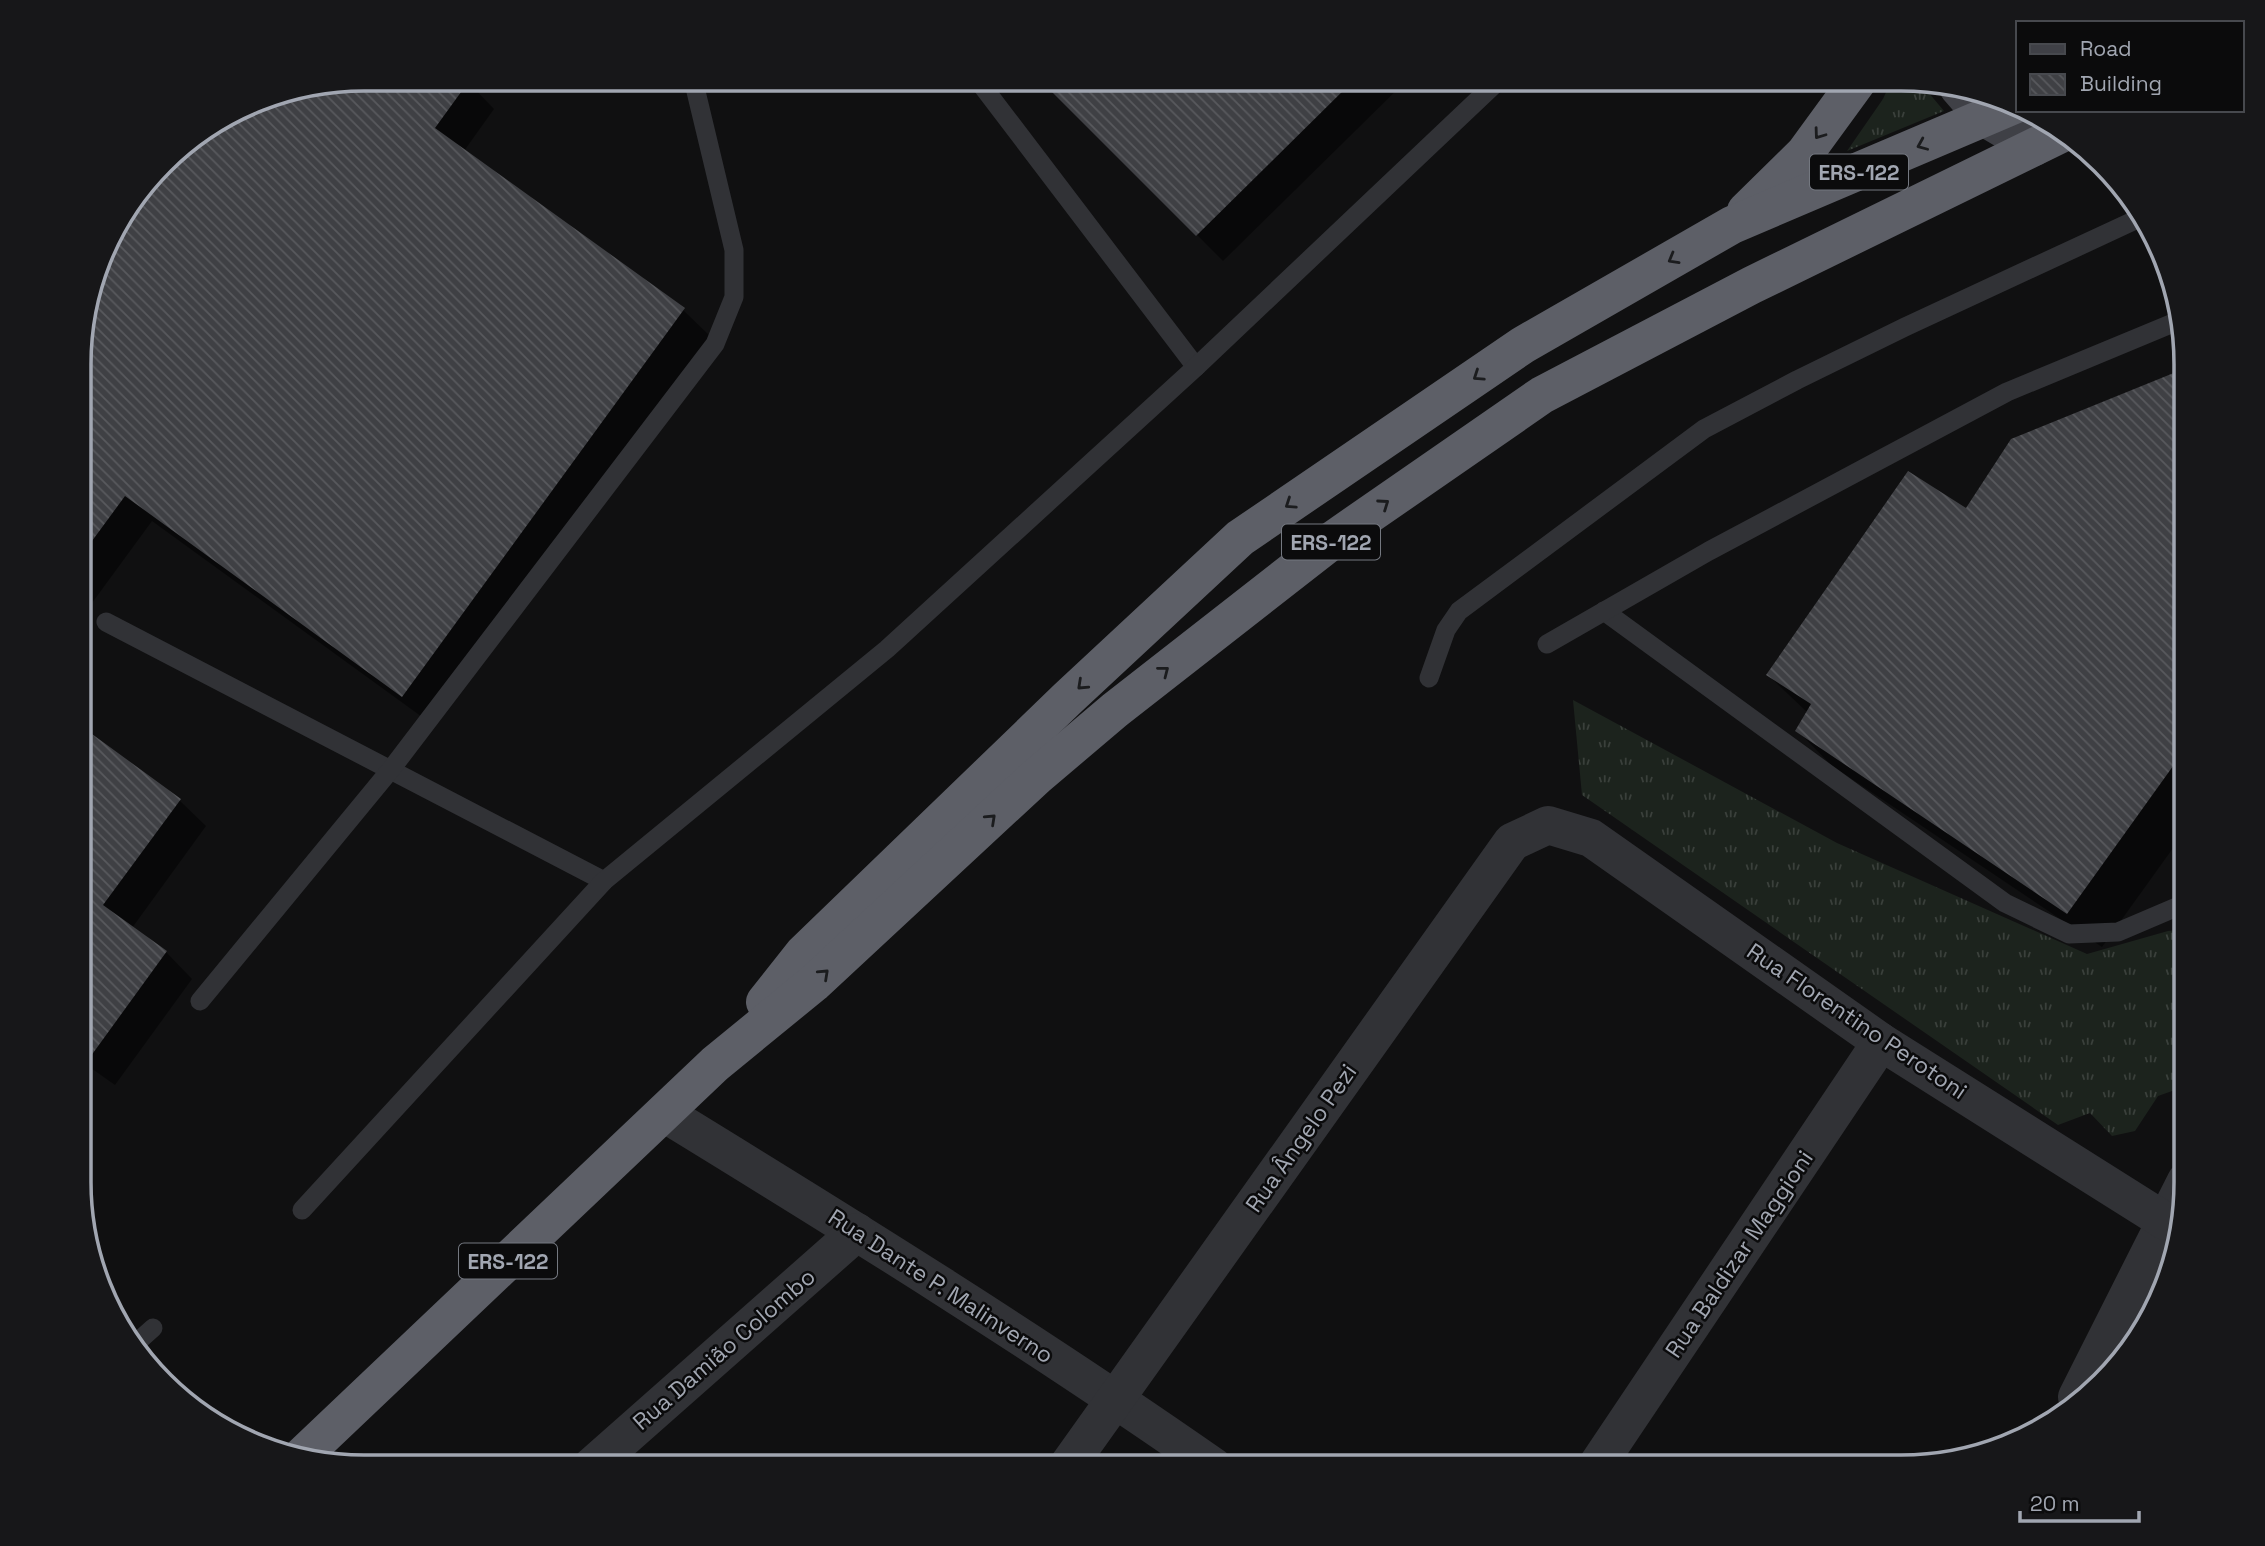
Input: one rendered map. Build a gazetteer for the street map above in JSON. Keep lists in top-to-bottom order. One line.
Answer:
{"streets":{"highway":["ERS-122"],"street":["Rua Florentino Perotoni","Rua Ângelo Pezi","Rua Baldizar Maggioni","Rua Dante P. Malinverno","Rua Damião Colombo"]},"crossings":[["ERS-122","Rua Dante P. Malinverno"],["Rua Florentino Perotoni","Rua Ângelo Pezi"],["Rua Florentino Perotoni","Rua Baldizar Maggioni"],["Rua Ângelo Pezi","Rua Dante P. Malinverno"],["Rua Dante P. Malinverno","Rua Damião Colombo"]],"legend":["Road","Building"],"scale_bar":"20 m"}
